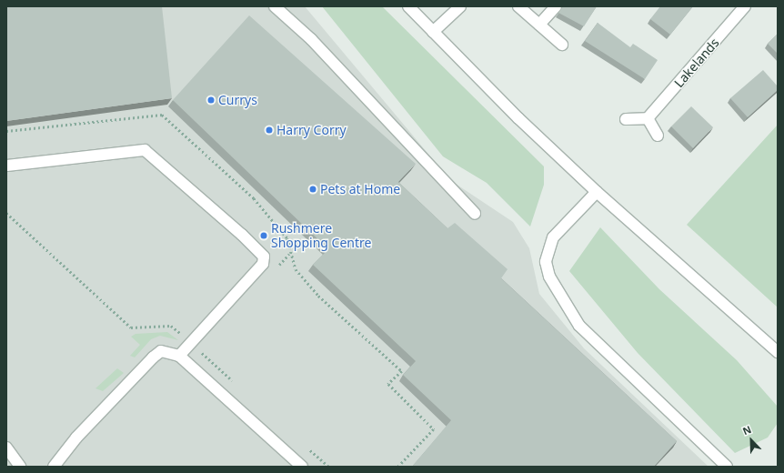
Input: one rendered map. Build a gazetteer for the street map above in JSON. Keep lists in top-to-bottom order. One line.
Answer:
{"streets":{"street":["Lakelands"]},"places":["Currys","Harry Corry","Pets at Home","Rushmere Shopping Centre"],"north":"top left"}
